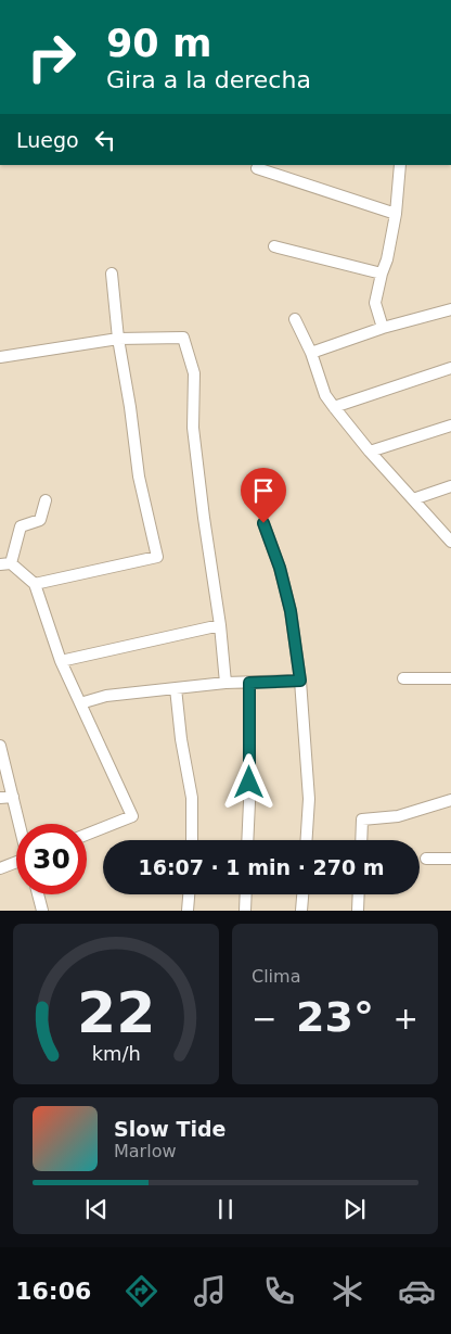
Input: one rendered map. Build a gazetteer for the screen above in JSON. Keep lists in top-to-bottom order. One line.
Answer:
{"page":{"turn":["90 m","Gira a la derecha"],"then":"Luego","limit":"30","trip":"16:07 · 1 min · 270 m","tile":"Clima","heat":["−","23°","+"],"song":["Slow Tide","Marlow"],"tabs":"16:06","gauge":["22","km/h"]}}
